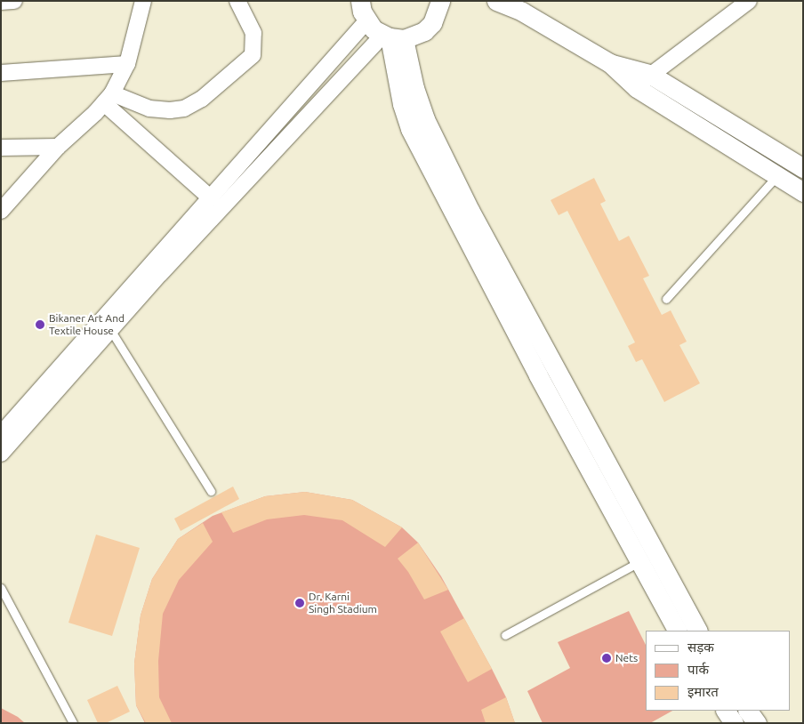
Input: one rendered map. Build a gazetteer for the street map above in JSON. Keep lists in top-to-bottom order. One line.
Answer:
{"places":["Bikaner Art And Textile House","Dr. Karni Singh Stadium","Nets"],"legend":["सड़क","पार्क","इमारत"]}
